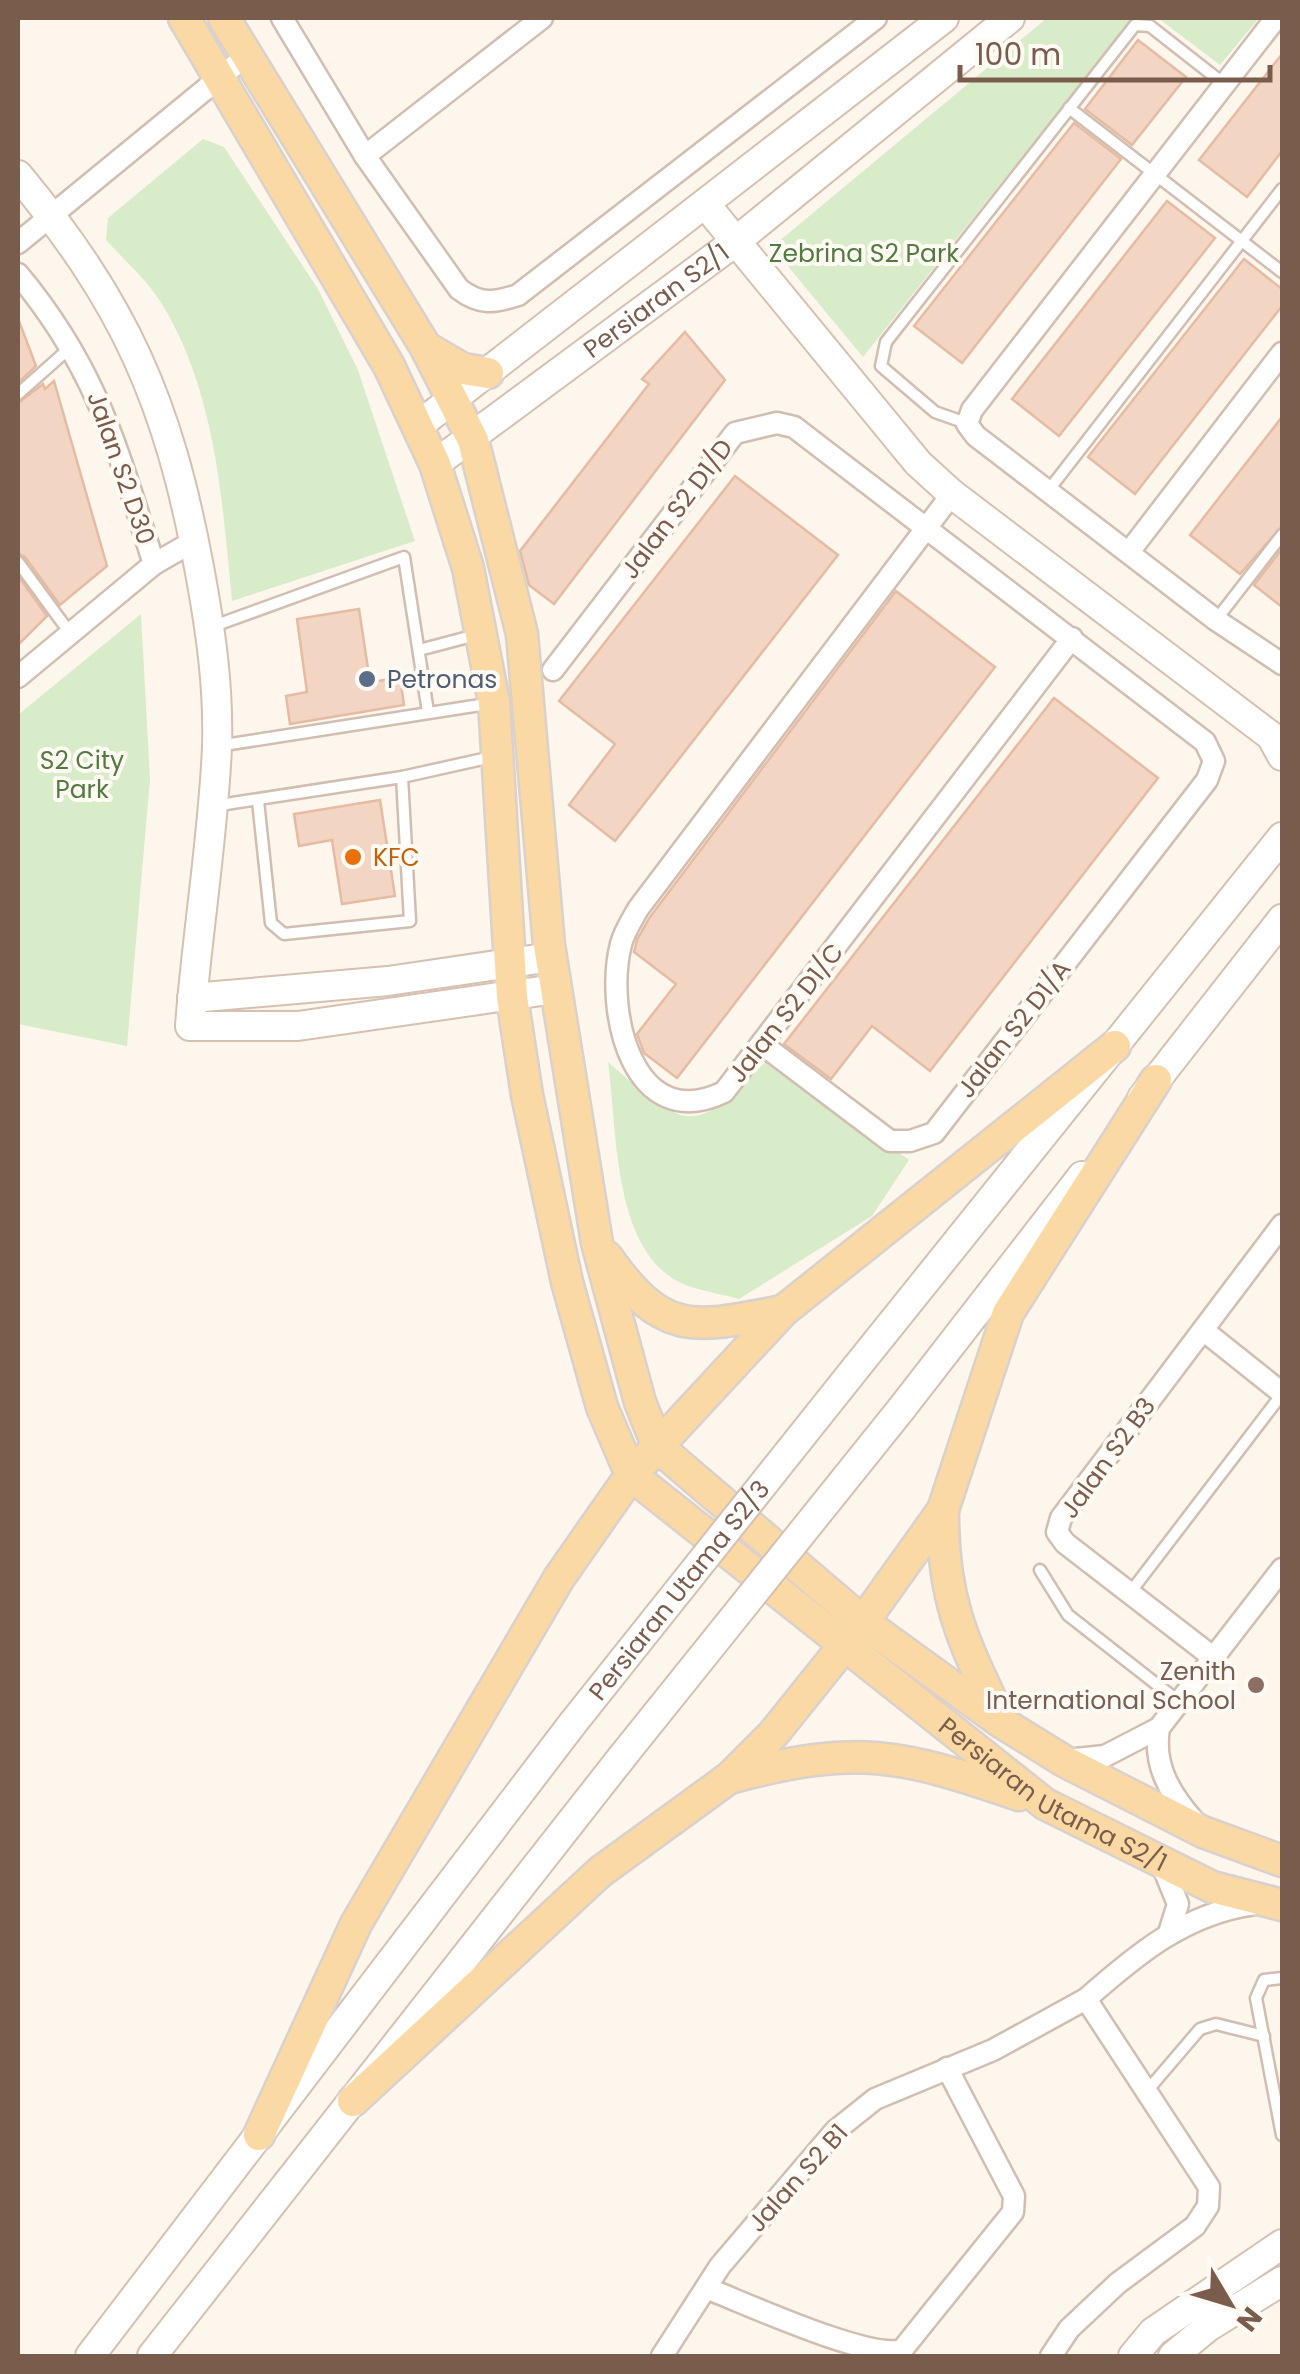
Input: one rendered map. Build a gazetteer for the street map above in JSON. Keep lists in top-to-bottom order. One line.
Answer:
{"streets":{"main road":["Persiaran Utama S2/1"],"street":["Persiaran S2/1","Jalan S2 D30","Jalan S2 D1/D","Jalan S2 D1/C","Jalan S2 D1/A","Jalan S2 B3","Persiaran Utama S2/3","Jalan S2 B1"]},"crossings":[["Jalan S2 D1/D","Jalan S2 D1/C"],["Jalan S2 D1/D","Jalan S2 D1/A"],["Jalan S2 D1/C","Jalan S2 D1/A"],["Persiaran Utama S2/1","Jalan S2 B1"]],"parks":["Zebrina S2 Park","S2 City Park"],"places":["Petronas","KFC","Zenith International School"],"scale_bar":"100 m","north":"bottom right"}
